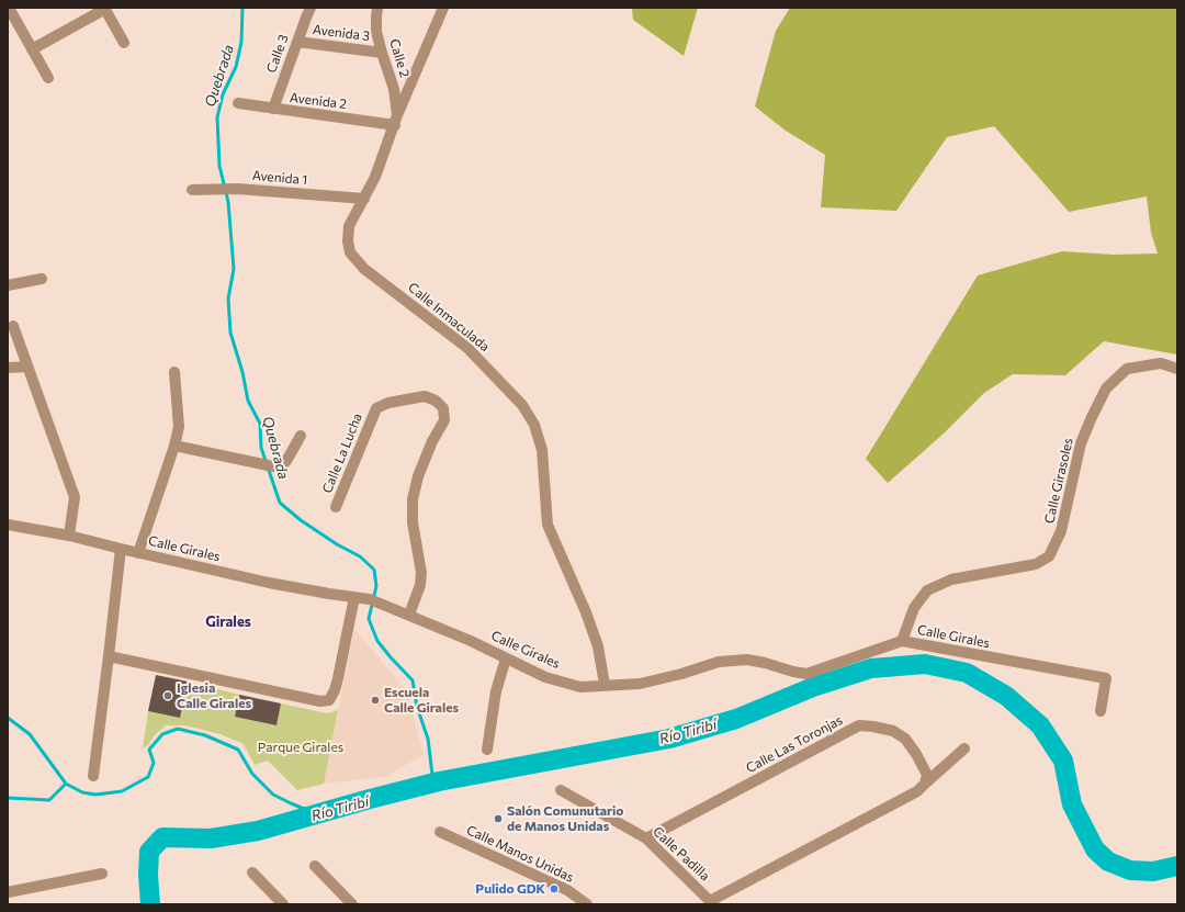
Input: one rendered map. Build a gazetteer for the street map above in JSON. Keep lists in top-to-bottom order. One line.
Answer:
{"streets":{"street":["Avenida 3","Calle 3","Calle 2","Avenida 2","Avenida 1","Calle Inmaculada","Calle La Lucha","Calle Girasoles","Calle Girales","Calle Las Toronjas","Calle Manos Unidas","Calle Padilla"]},"crossings":[["Avenida 3","Calle 3"],["Avenida 3","Calle 2"],["Calle 3","Avenida 2"],["Calle 2","Avenida 2"],["Calle 2","Calle Inmaculada"],["Avenida 2","Calle Inmaculada"],["Avenida 1","Calle Inmaculada"],["Calle Inmaculada","Calle Girales"],["Calle La Lucha","Calle Girales"],["Calle Girasoles","Calle Girales"],["Calle Las Toronjas","Calle Padilla"]],"districts":["Girales"],"water":["Quebrada","Río Tiribí"],"parks":["Parque Girales"],"places":["Iglesia Calle Girales","Escuela Calle Girales","Salón Comunutario de Manos Unidas","Pulido GDK"]}
